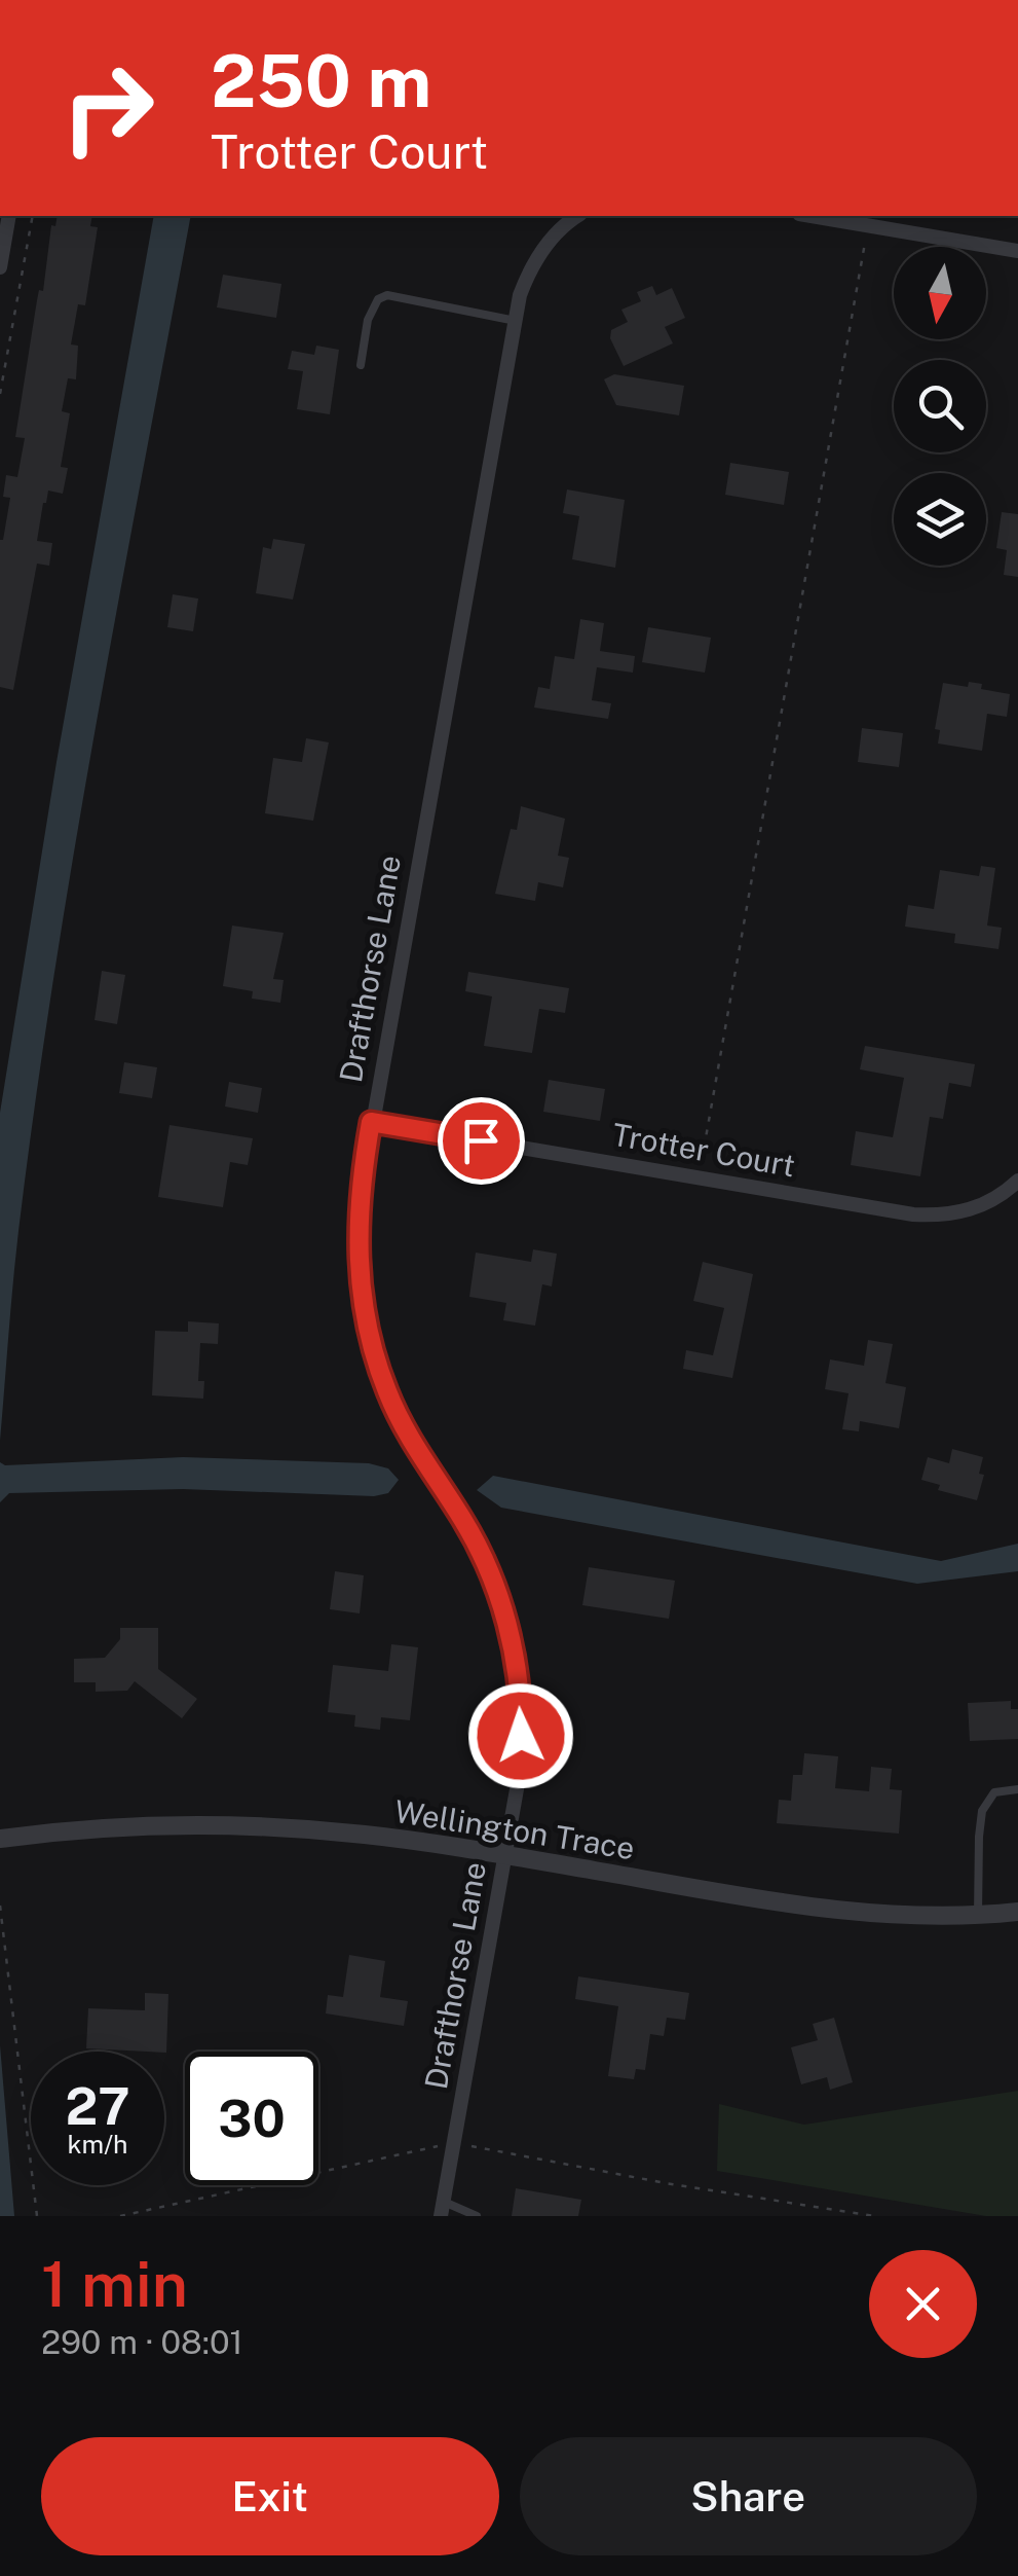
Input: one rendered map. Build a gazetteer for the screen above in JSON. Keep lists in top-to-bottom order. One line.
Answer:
{"streets":{"street":["Drafthorse Lane","Trotter Court","Wellington Trace"]},"crossings":[["Drafthorse Lane","Trotter Court"],["Drafthorse Lane","Wellington Trace"]],"north":"bottom","page":{"turn":["250 m","Trotter Court"],"speed":"27 km/h","limit":"30","heading":["1 min","290 m · 08:01"],"buttons":["Exit","Share"]}}
